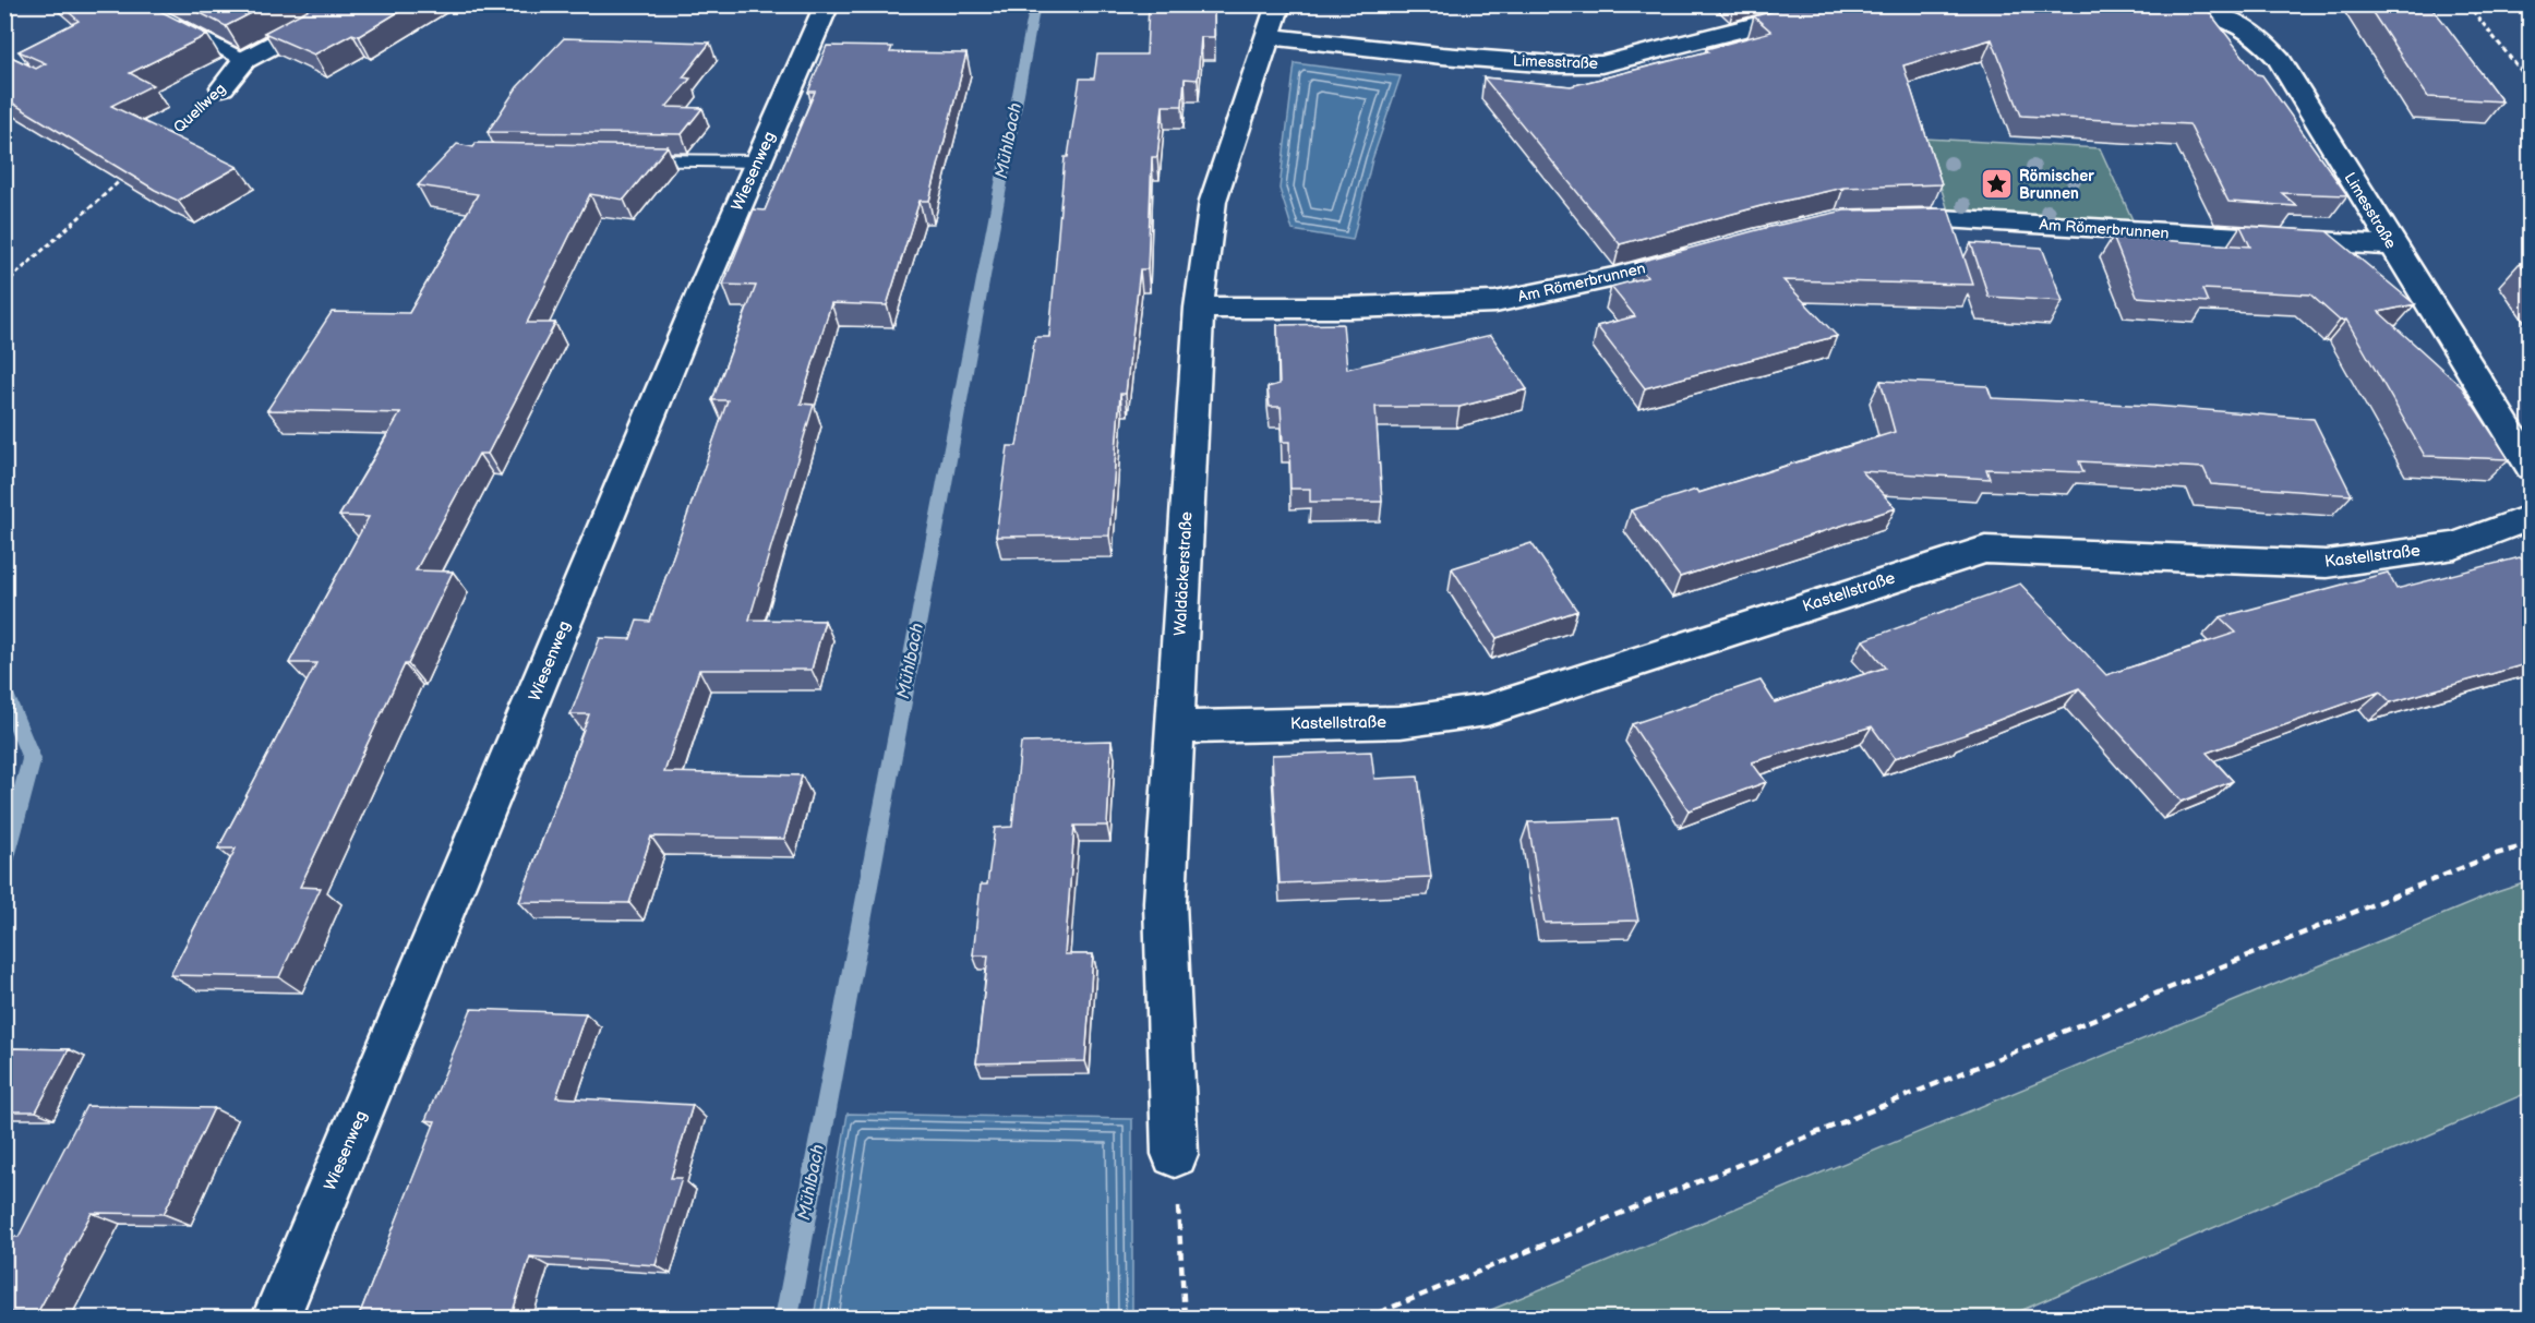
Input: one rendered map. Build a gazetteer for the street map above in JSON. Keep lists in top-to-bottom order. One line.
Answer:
{"streets":{"street":["Limesstraße","Quellweg","Wiesenweg","Am Römerbrunnen","Kastellstraße","Waldäckerstraße"]},"crossings":[["Limesstraße","Am Römerbrunnen"],["Limesstraße","Waldäckerstraße"],["Am Römerbrunnen","Waldäckerstraße"],["Kastellstraße","Waldäckerstraße"]],"water":["Mühlbach"],"places":{"place":["Römischer Brunnen"]}}
